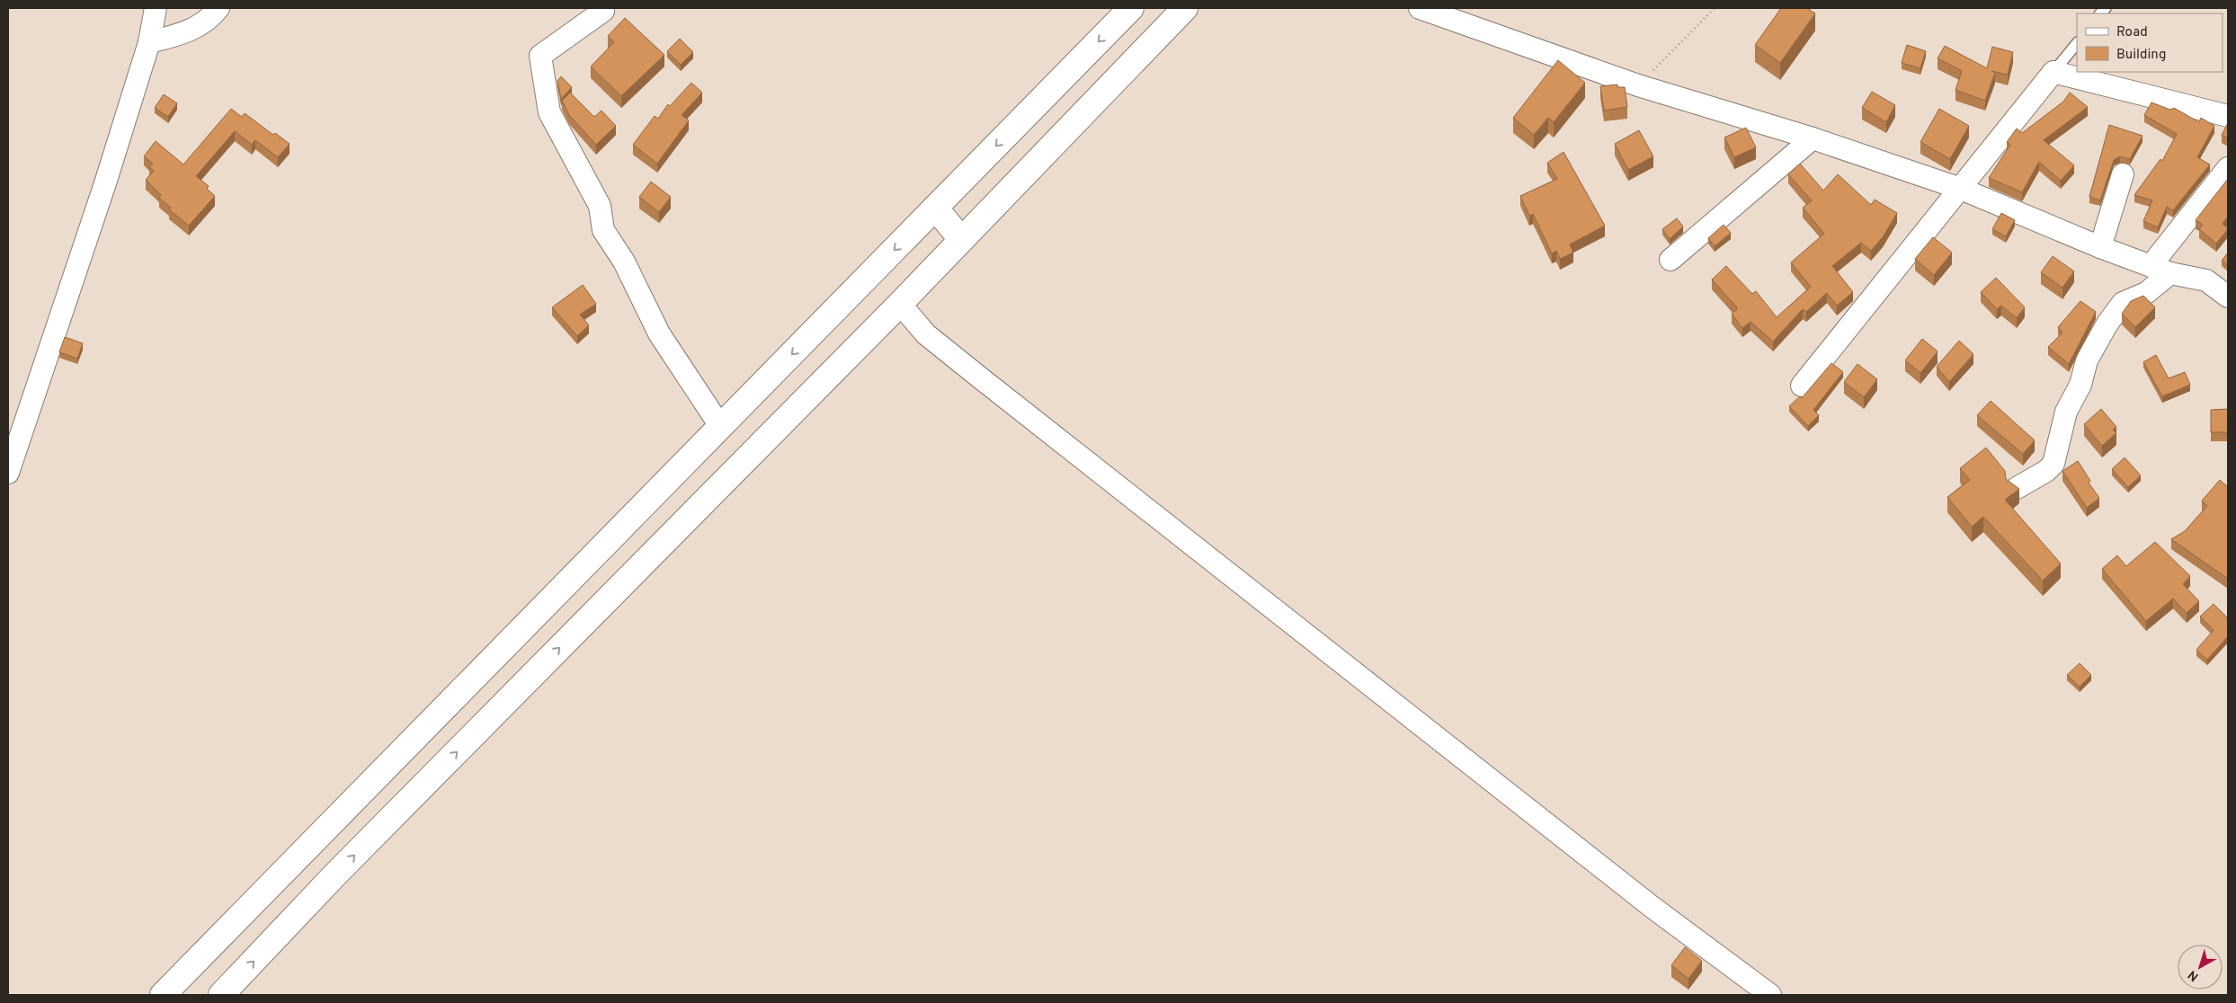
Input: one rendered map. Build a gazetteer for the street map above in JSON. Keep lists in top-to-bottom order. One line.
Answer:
{"legend":["Road","Building"],"north":"bottom left"}
